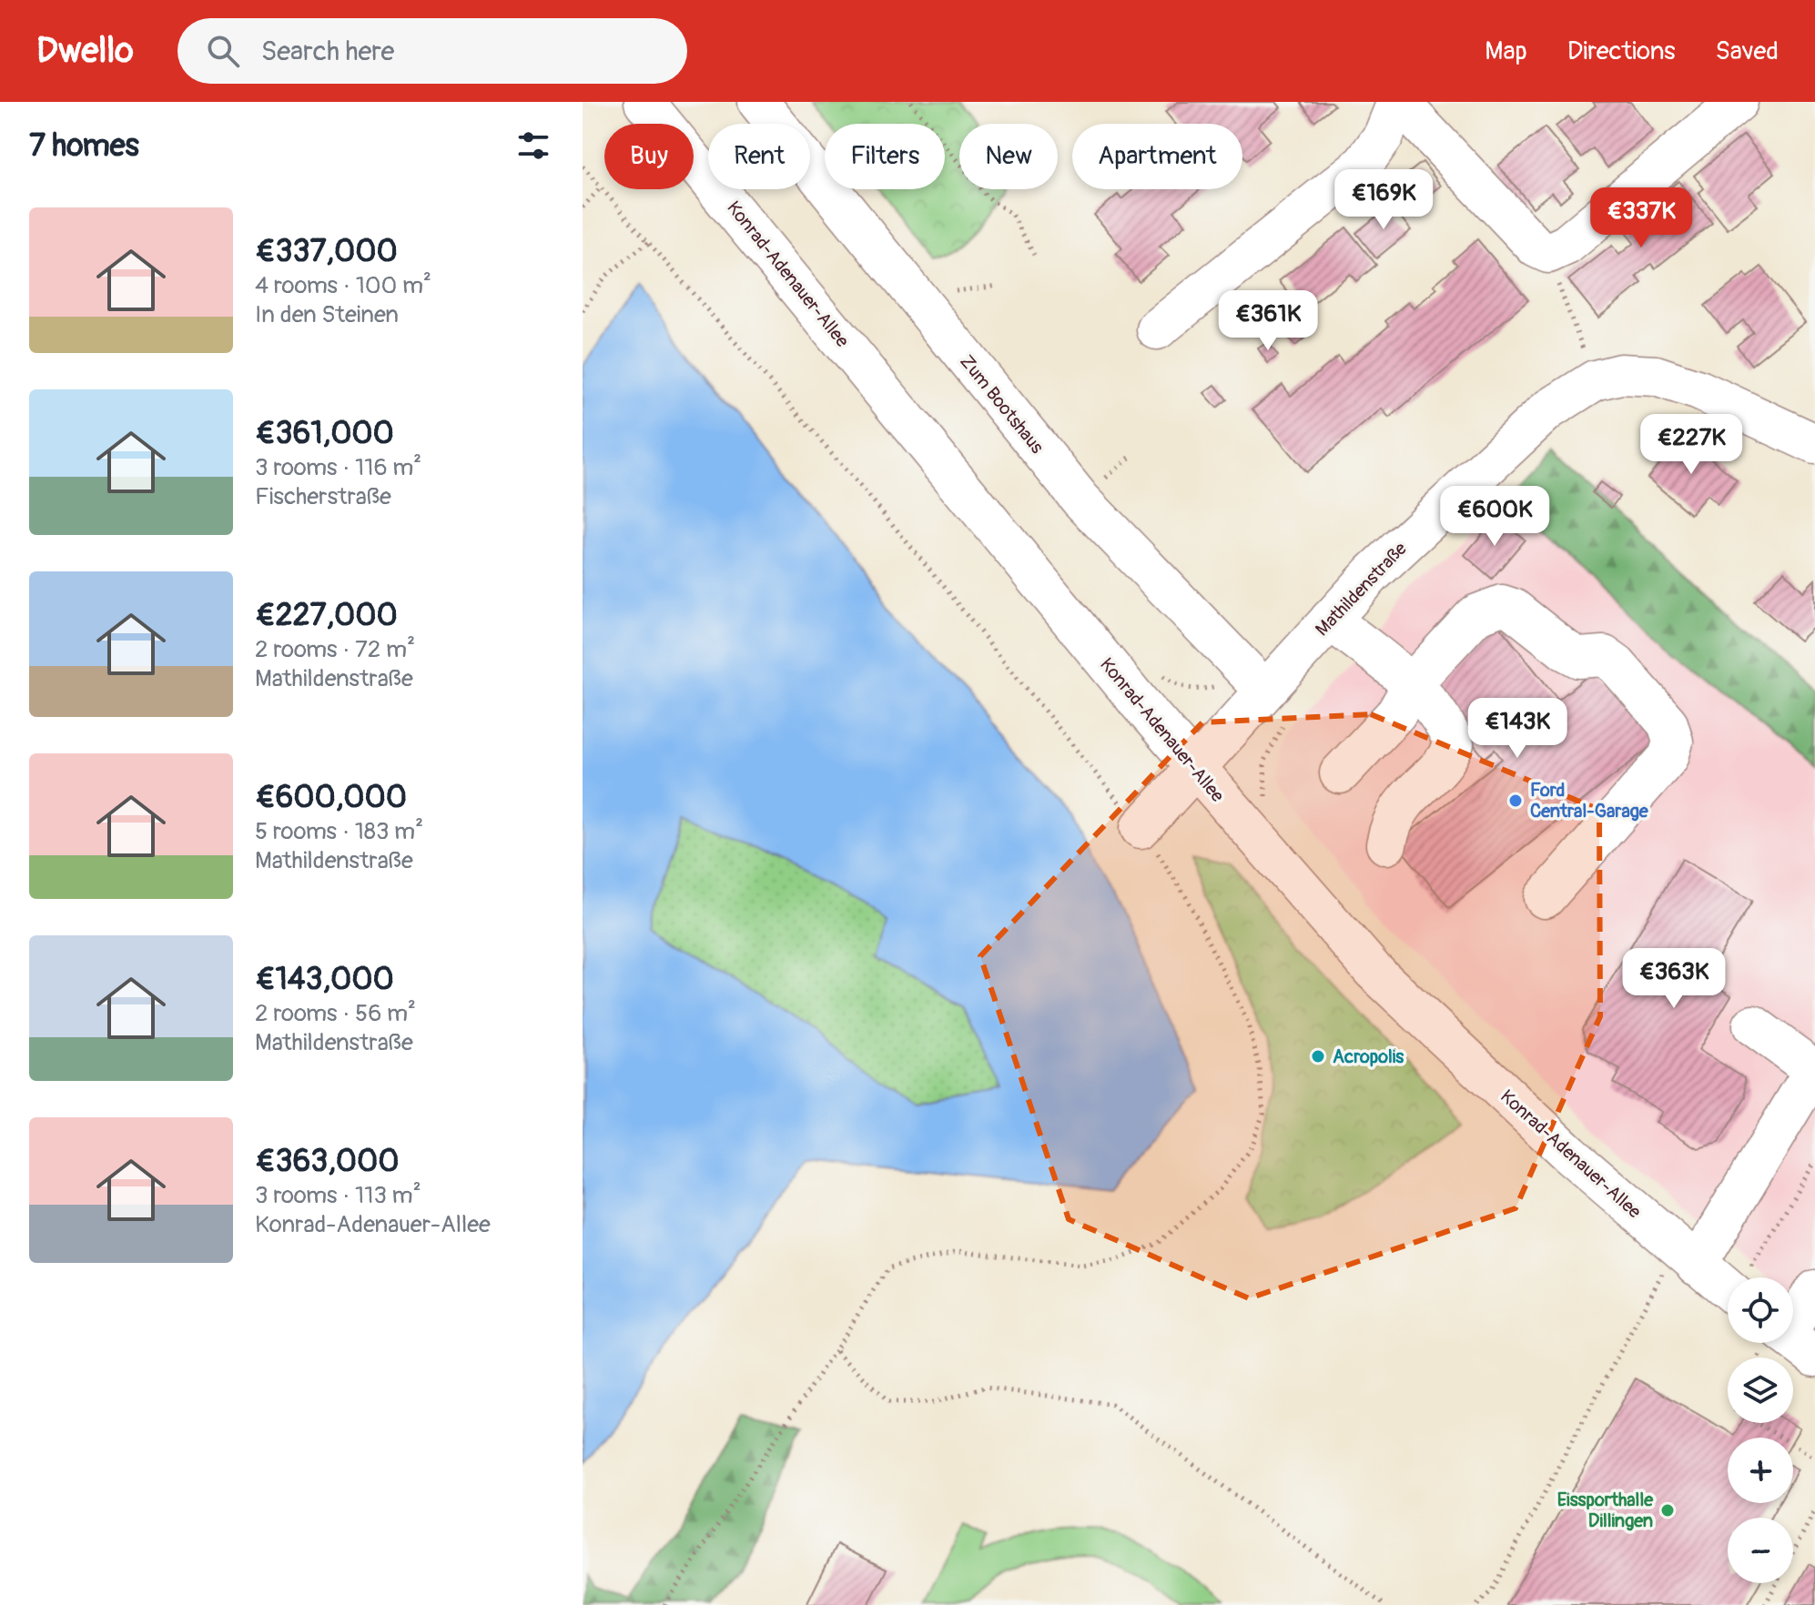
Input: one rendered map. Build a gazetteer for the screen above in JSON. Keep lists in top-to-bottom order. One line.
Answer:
{"streets":{"street":["Konrad-Adenauer-Allee","Zum Bootshaus","Mathildenstraße"]},"crossings":[["Konrad-Adenauer-Allee","Mathildenstraße"],["Zum Bootshaus","Mathildenstraße"]],"places":["Ford Central-Garage","Acropolis","Eissporthalle Dillingen"],"page":{"header":"Dwello","search":"Search here","nav":["Map","Directions","Saved"],"heading":"7 homes","chip":["Buy","Rent","Filters","New","Apartment"],"price":["€169K","€337K","€361K","€227K","€600K","€143K","€363K"],"list":[{"name":"€337,000","note":"4 rooms · 100 m² · In den Steinen"},{"name":"€361,000","note":"3 rooms · 116 m² · Fischerstraße"},{"name":"€227,000","note":"2 rooms · 72 m² · Mathildenstraße"},{"name":"€600,000","note":"5 rooms · 183 m² · Mathildenstraße"},{"name":"€143,000","note":"2 rooms · 56 m² · Mathildenstraße"},{"name":"€363,000","note":"3 rooms · 113 m² · Konrad-Adenauer-Allee"}],"map_buttons":["+","−"]}}
